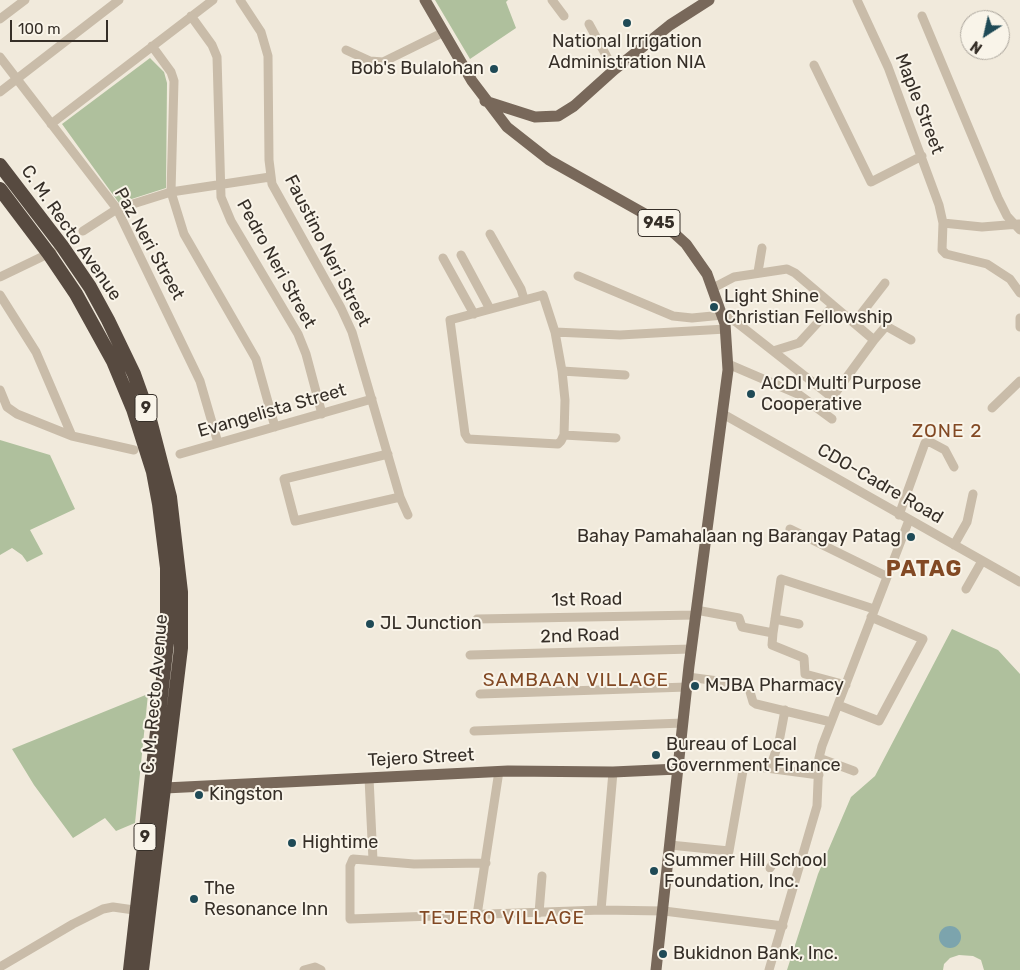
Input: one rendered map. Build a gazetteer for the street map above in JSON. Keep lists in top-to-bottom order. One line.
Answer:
{"streets":{"highway":["C. M. Recto Avenue","9"],"main road":["945","Tejero Street"],"street":["Maple Street","Paz Neri Street","Faustino Neri Street","Pedro Neri Street","Evangelista Street","CDO-Cadre Road","1st Road","2nd Road"]},"crossings":[["945","CDO-Cadre Road"],["945","1st Road"],["945","2nd Road"],["945","Tejero Street"],["C. M. Recto Avenue","Tejero Street"],["Paz Neri Street","Evangelista Street"],["Faustino Neri Street","Evangelista Street"],["Pedro Neri Street","Evangelista Street"]],"districts":["ZONE 2","PATAG","SAMBAAN VILLAGE","TEJERO VILLAGE"],"places":["National Irrigation Administration NIA","Bob's Bulalohan","Light Shine Christian Fellowship","ACDI Multi Purpose Cooperative","Bahay Pamahalaan ng Barangay Patag","JL Junction","MJBA Pharmacy","Bureau of Local Government Finance","Kingston","Hightime","Summer Hill School Foundation, Inc.","The Resonance Inn","Bukidnon Bank, Inc."],"scale_bar":"100 m","north":"bottom left"}
